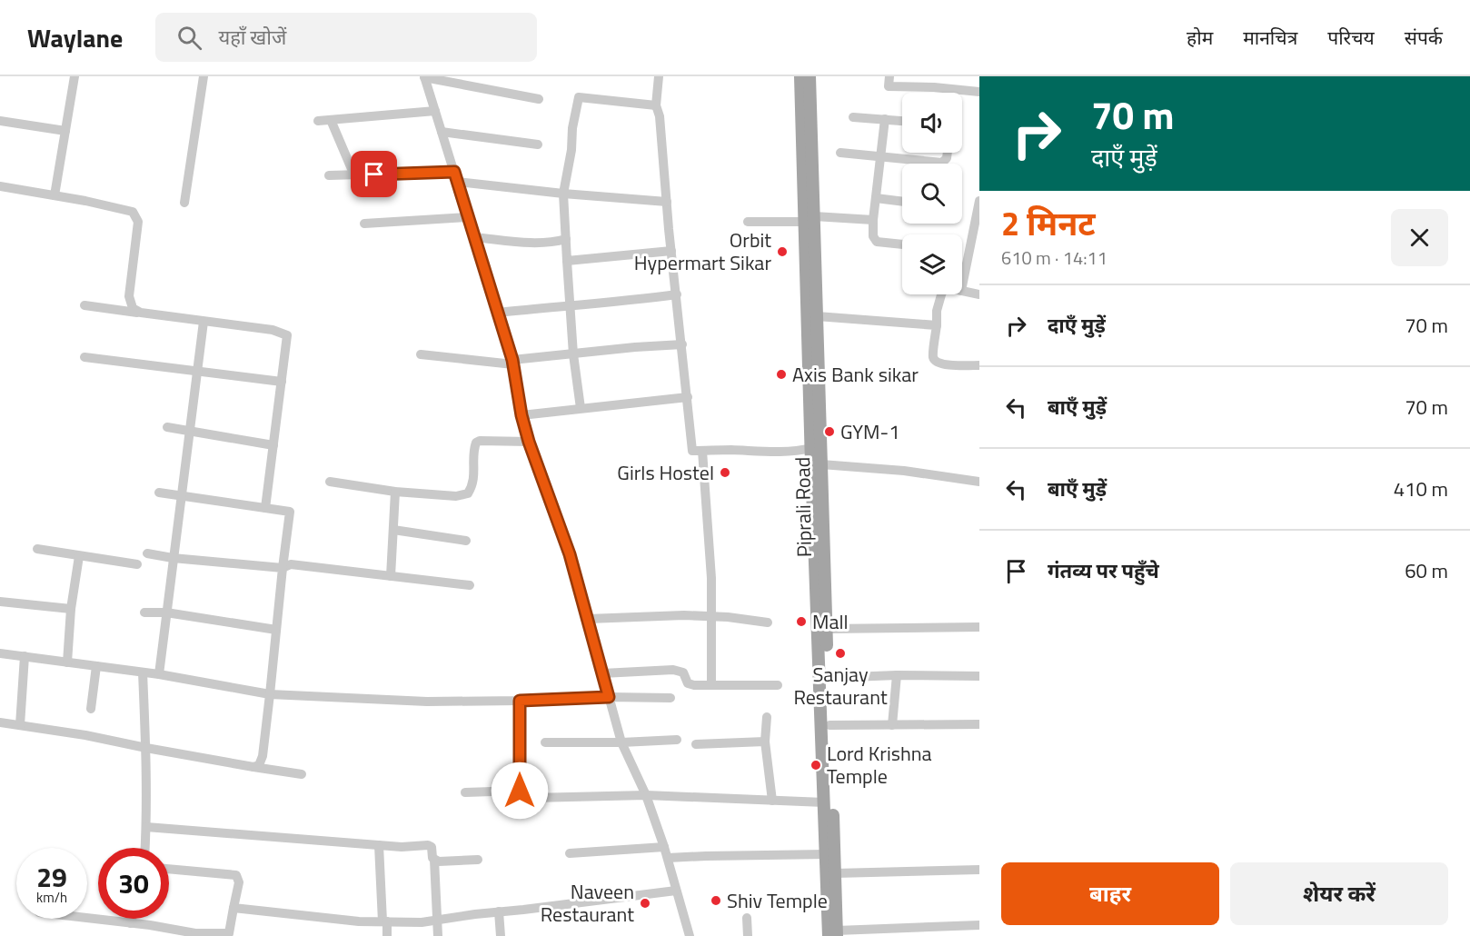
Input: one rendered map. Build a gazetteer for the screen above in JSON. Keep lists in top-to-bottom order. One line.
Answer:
{"streets":{"main road":["Piprali Road"]},"places":["Orbit Hypermart Sikar","Axis Bank sikar","GYM-1","Girls Hostel","Mall","Sanjay Restaurant","Lord Krishna Temple","Shiv Temple","Naveen Restaurant"],"page":{"header":"Waylane","search":"यहाँ खोजें","nav":["होम","मानचित्र","परिचय","संपर्क"],"turn":["70 m","दाएँ मुड़ें"],"heading":["2 मिनट","610 m · 14:11"],"list":[{"name":"दाएँ मुड़ें","value":"70 m"},{"name":"बाएँ मुड़ें","value":"70 m"},{"name":"बाएँ मुड़ें","value":"410 m"},{"name":"गंतव्य पर पहुँचे","value":"60 m"}],"speed":"29 km/h","limit":"30","buttons":["बाहर","शेयर करें"]}}
